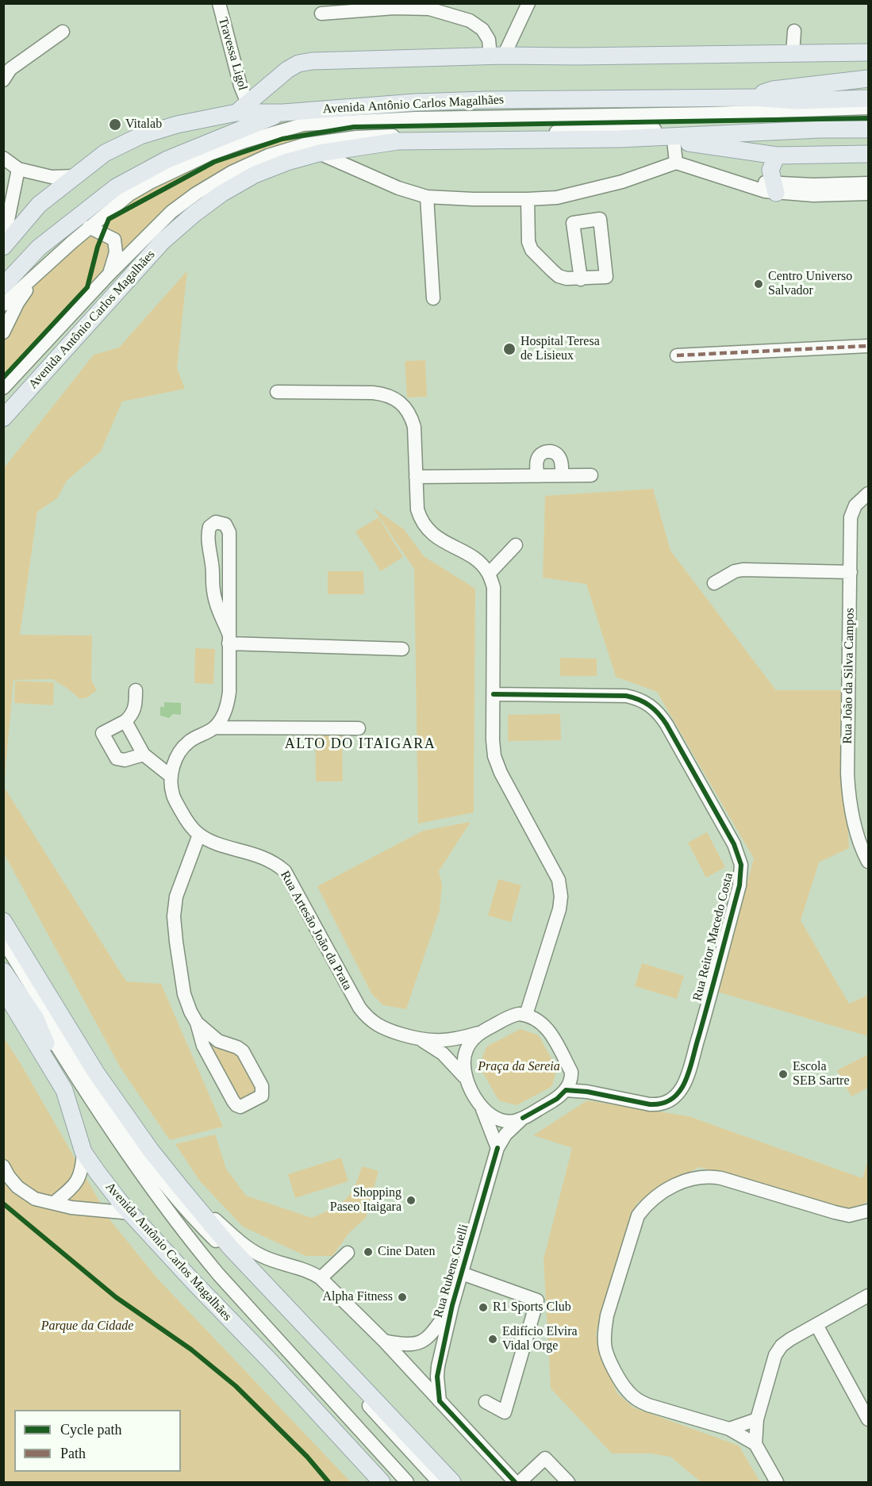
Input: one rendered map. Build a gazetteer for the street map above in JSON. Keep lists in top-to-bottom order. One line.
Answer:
{"streets":{"main road":["Travessa Ligol","Avenida Antônio Carlos Magalhães"],"street":["Rua João da Silva Campos","Rua Artesão João da Prata","Rua Reitor Macedo Costa","Rua Rubens Guelli"]},"crossings":[["Travessa Ligol","Avenida Antônio Carlos Magalhães"],["Rua Artesão João da Prata","Rua Reitor Macedo Costa"],["Rua Artesão João da Prata","Rua Rubens Guelli"],["Rua Reitor Macedo Costa","Rua Rubens Guelli"]],"districts":["ALTO DO ITAIGARA"],"parks":["Praça da Sereia","Parque da Cidade"],"places":["Vitalab","Centro Universo Salvador","Hospital Teresa de Lisieux","Escola SEB Sartre","Shopping Paseo Itaigara","Cine Daten","Alpha Fitness","R1 Sports Club","Edifício Elvira Vidal Orge"],"legend":["Cycle path","Path"]}
